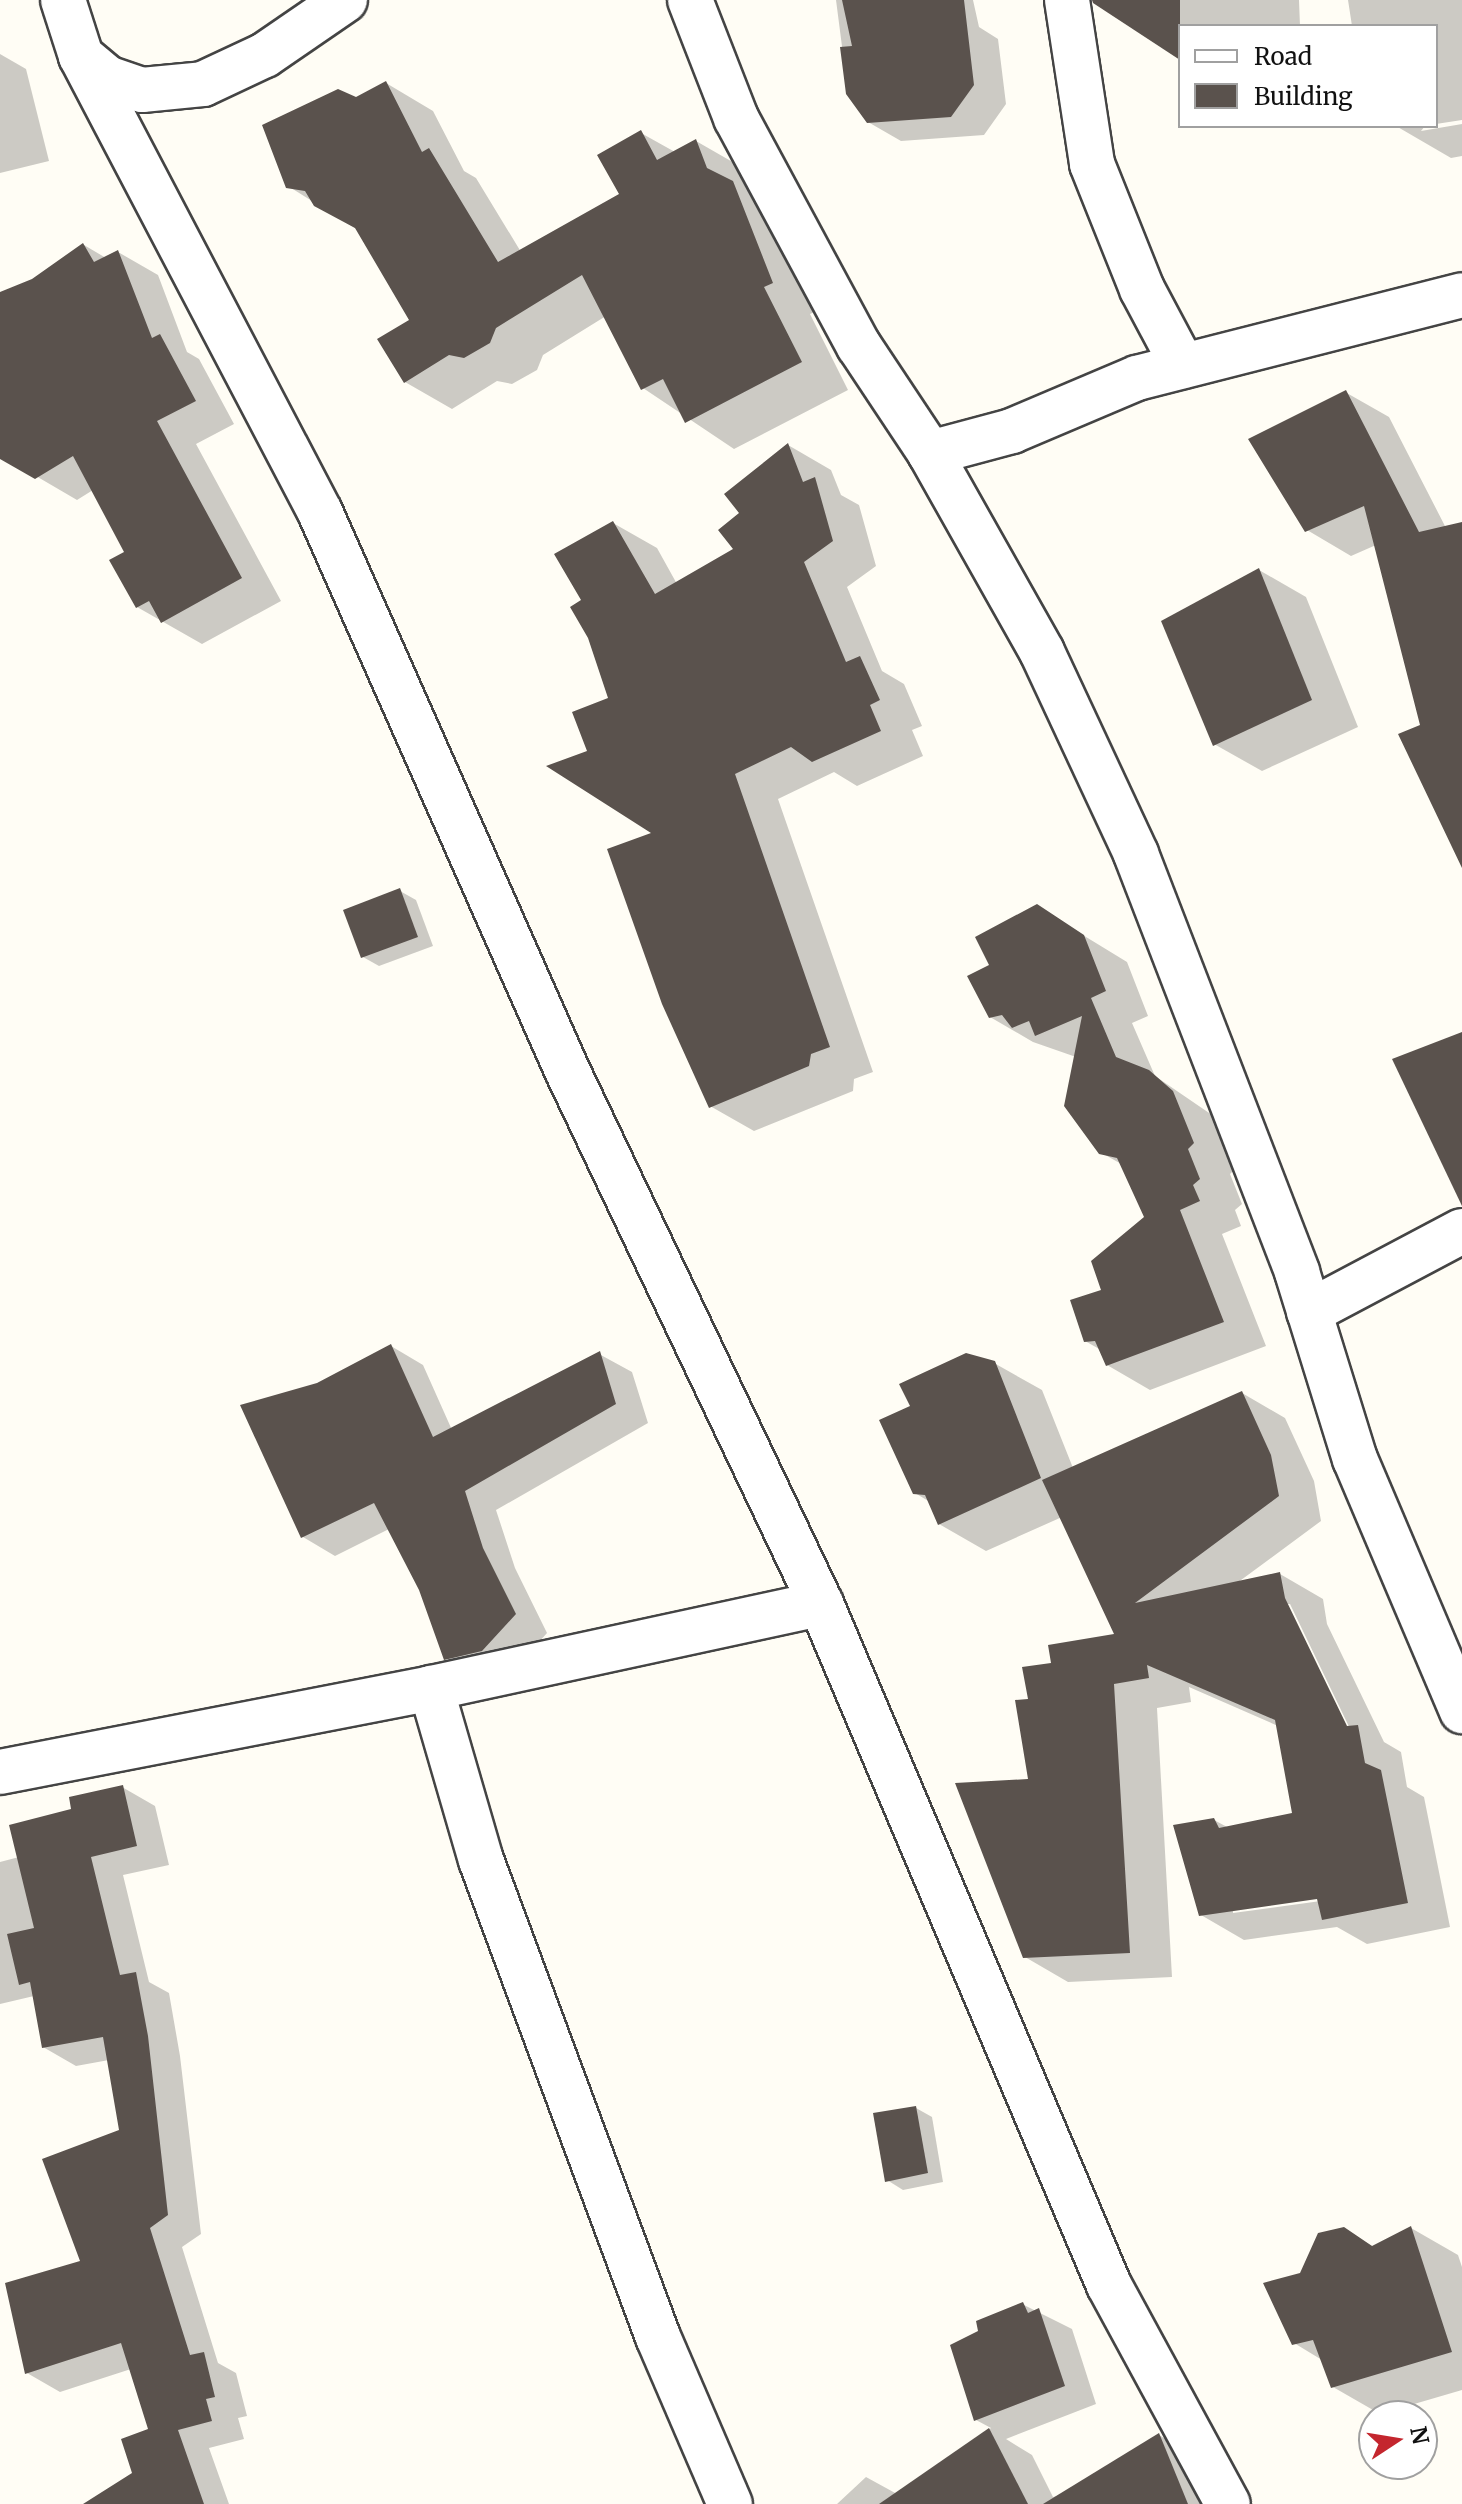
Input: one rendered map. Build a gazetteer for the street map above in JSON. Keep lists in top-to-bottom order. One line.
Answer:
{"legend":["Road","Building"],"north":"right"}
